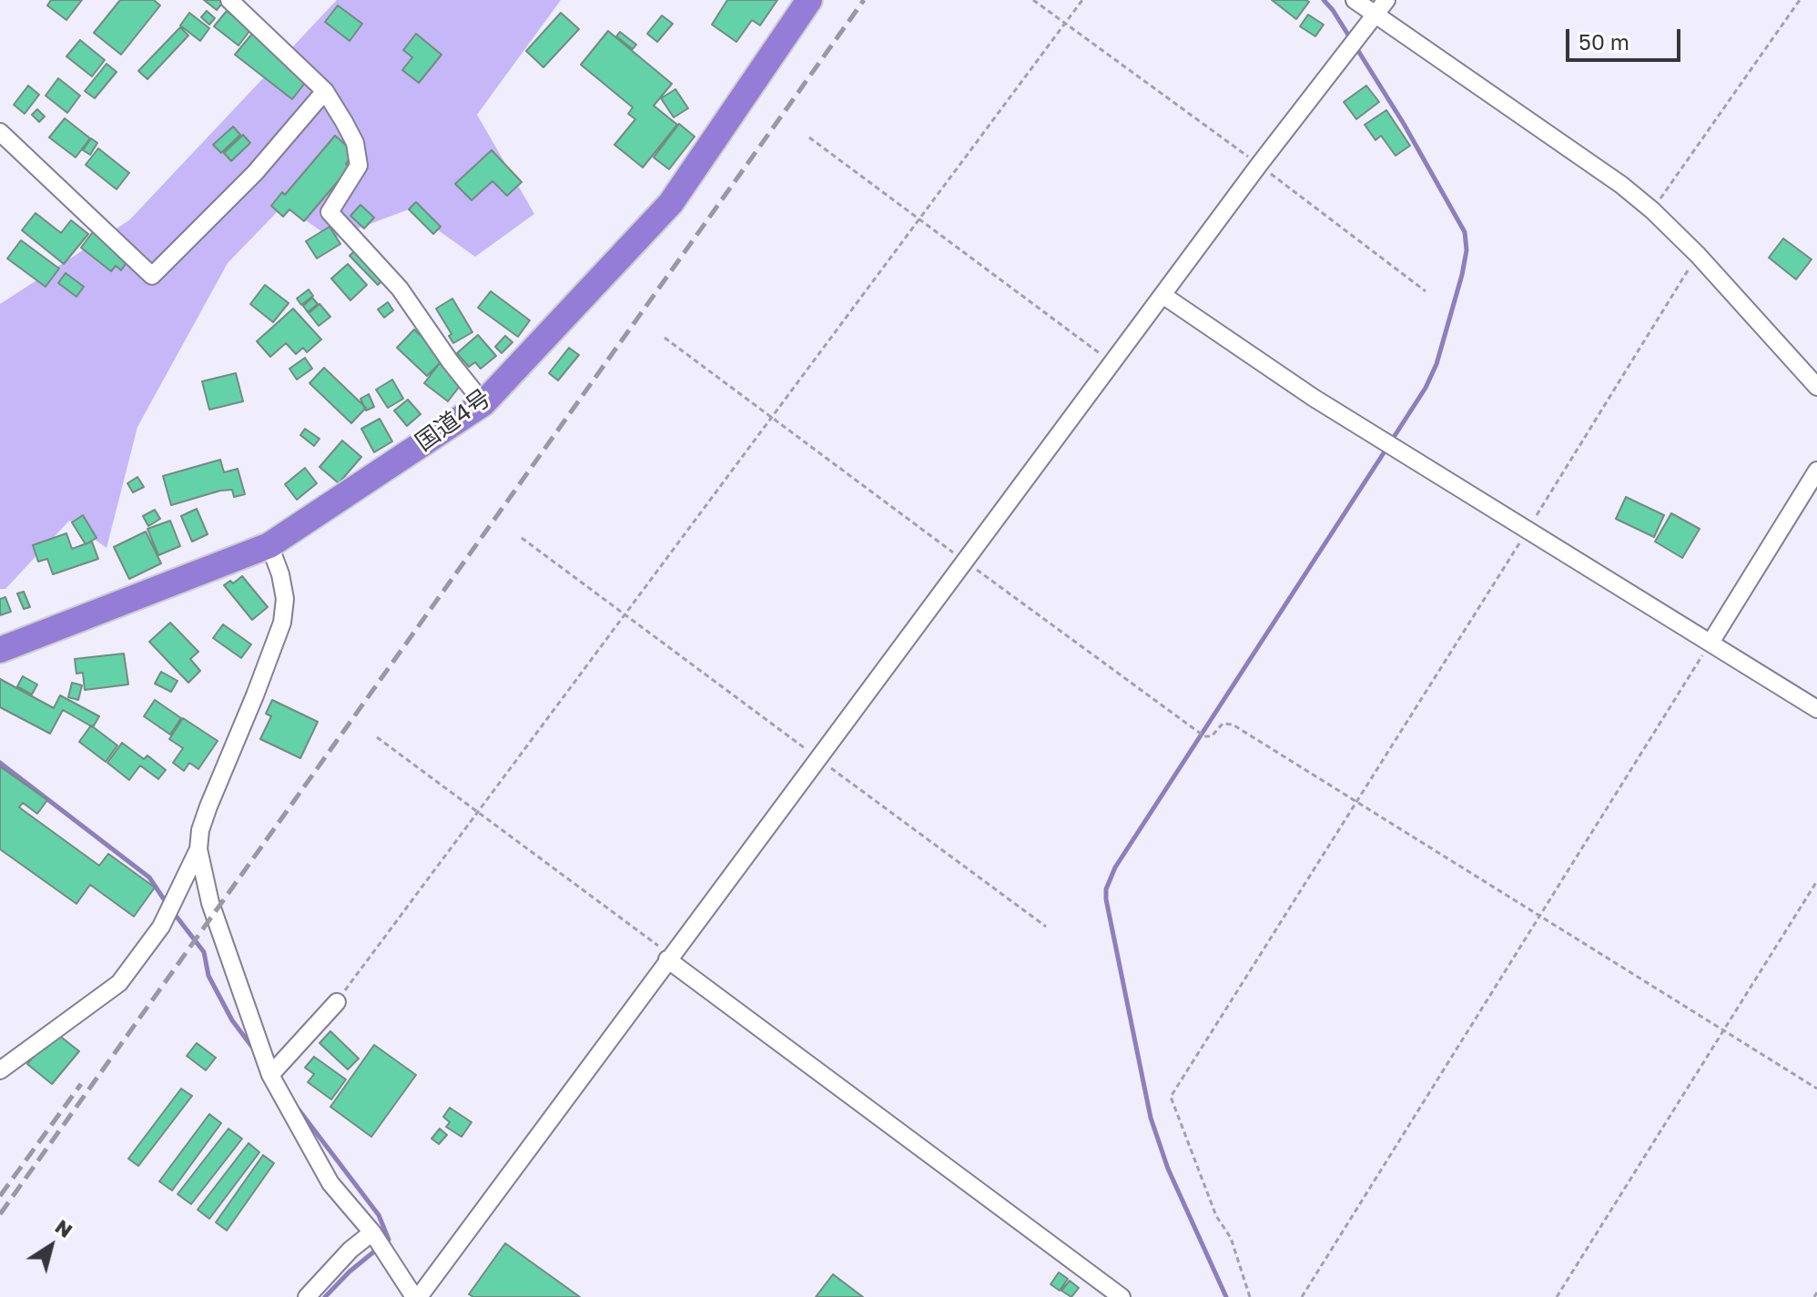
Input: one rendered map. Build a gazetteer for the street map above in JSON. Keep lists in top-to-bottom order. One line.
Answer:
{"streets":{"highway":["国道4号"]},"scale_bar":"50 m","north":"top right"}
